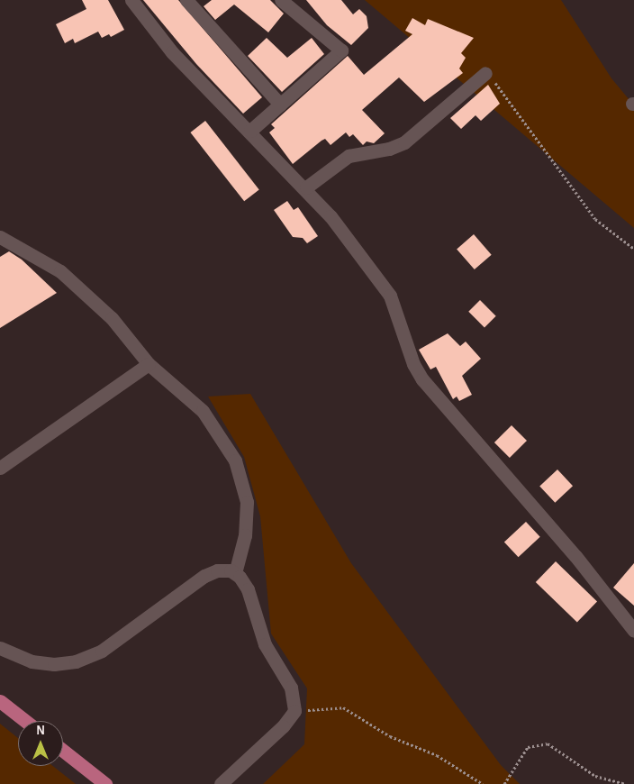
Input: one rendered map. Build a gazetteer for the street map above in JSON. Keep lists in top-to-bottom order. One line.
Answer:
{"north":"top"}
